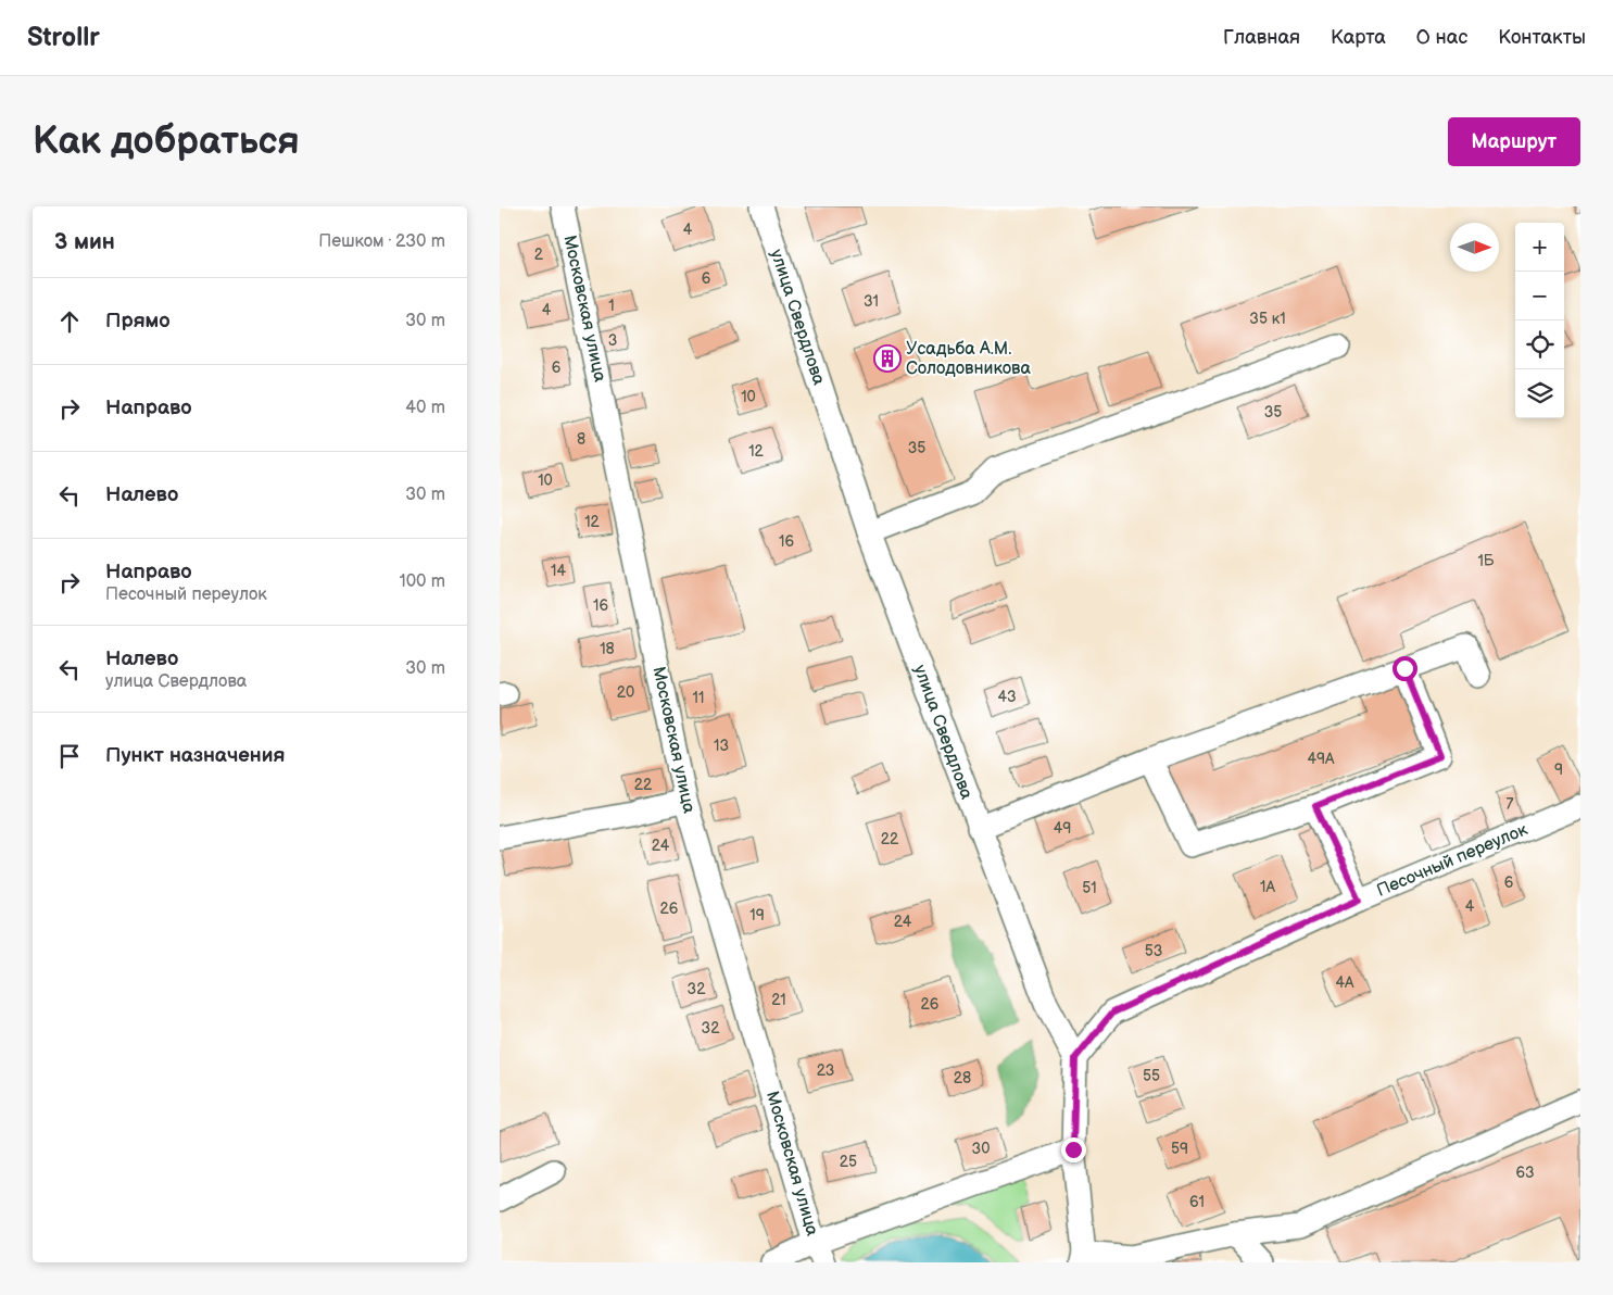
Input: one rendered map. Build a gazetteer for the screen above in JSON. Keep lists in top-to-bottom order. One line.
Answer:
{"streets":{"street":["Московская улица","улица Свердлова","Песочный переулок"]},"crossings":[["улица Свердлова","Песочный переулок"]],"places":{"building":["Усадьба А.М. Солодовникова"]},"house_numbers":["4","2","6","31","1","4","35 к1","3","6","10","35","8","35","12","10","12","16","1Б","14","16","18","20","43","11","13","49А","9","22","7","49","22","24","6","1А","51","4","26","19","24","53","4А","32","21","26","32","23","55","28","30","59","25","63","61"],"north":"right","page":{"header":"Strollr","nav":["Главная","Карта","О нас","Контакты"],"buttons":"Маршрут","title":"Как добраться","heading":["3 мин","Пешком · 230 m"],"map_buttons":["+","−"],"list":[["Прямо","30 m"],["Направо","40 m"],["Налево","30 m"],["Направо","Песочный переулок","100 m"],["Налево","улица Свердлова","30 m"],"Пункт назначения"]}}
